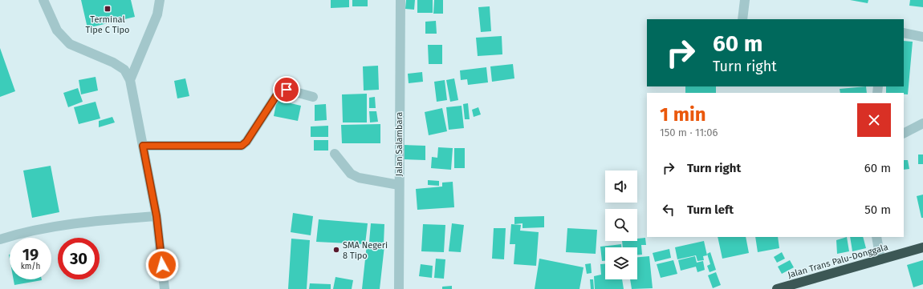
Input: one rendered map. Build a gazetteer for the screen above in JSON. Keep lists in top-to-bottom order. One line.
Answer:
{"streets":{"highway":["Jalan Trans Palu-Donggala"],"street":["Jalan Salambara"]},"places":{"transit":["Terminal Tipe C Tipo"],"other":["SMA Negeri 8 Tipo"]},"page":{"turn":["60 m","Turn right"],"heading":["1 min","150 m · 11:06"],"list":[{"name":"Turn right","value":"60 m"},{"name":"Turn left","value":"50 m"}],"speed":"19 km/h","limit":"30"}}
